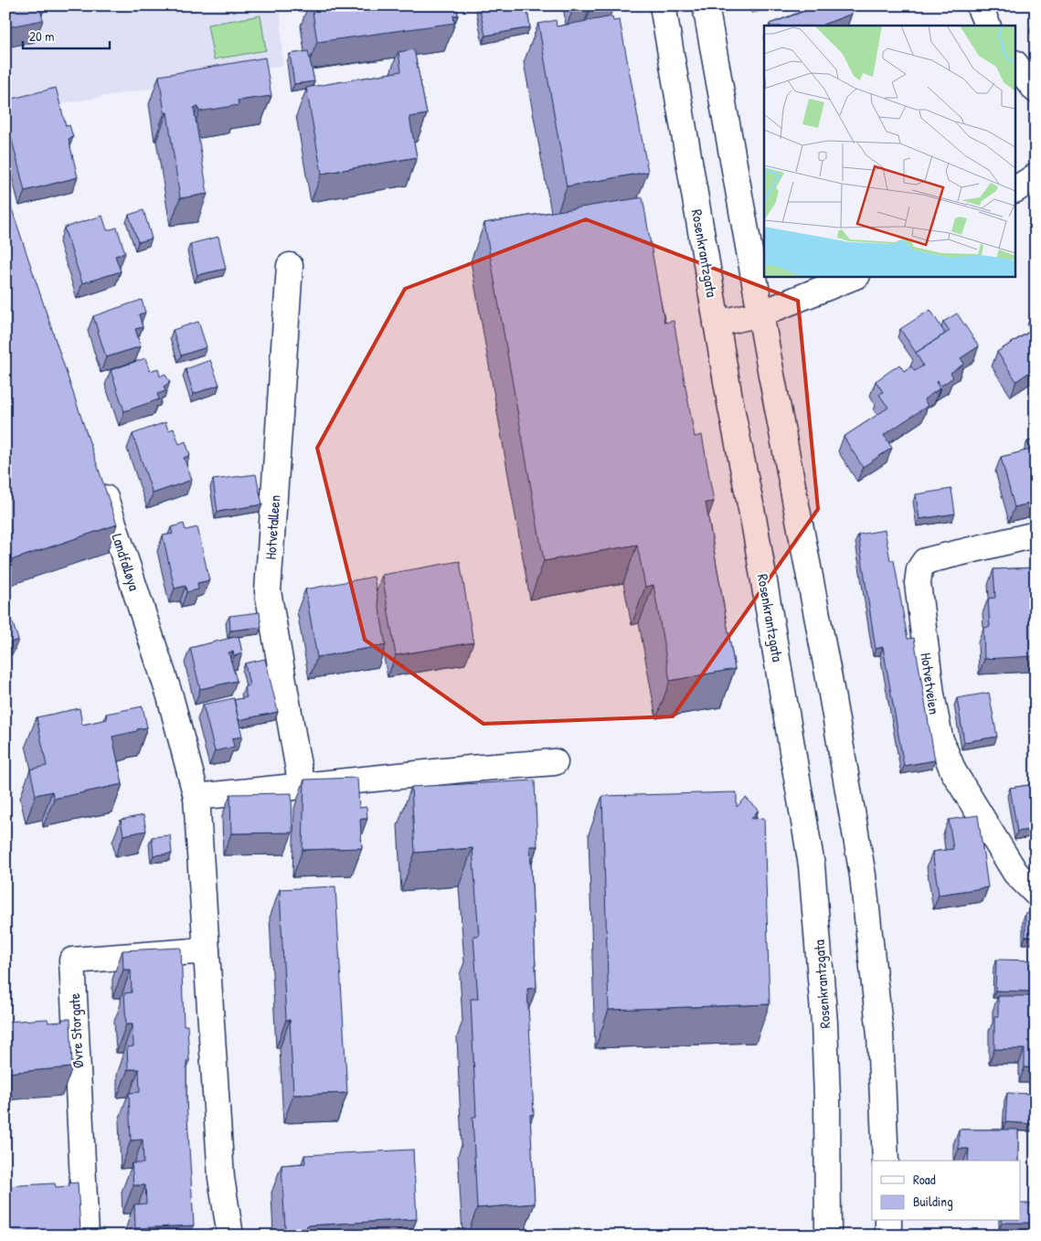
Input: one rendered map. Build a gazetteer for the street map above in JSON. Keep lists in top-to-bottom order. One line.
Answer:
{"streets":{"main road":["Rosenkrantzgata","Hotvetalleen","Landfalløya","Hotvetveien","Øvre Storgate"]},"legend":["Road","Building"],"scale_bar":"20 m"}
